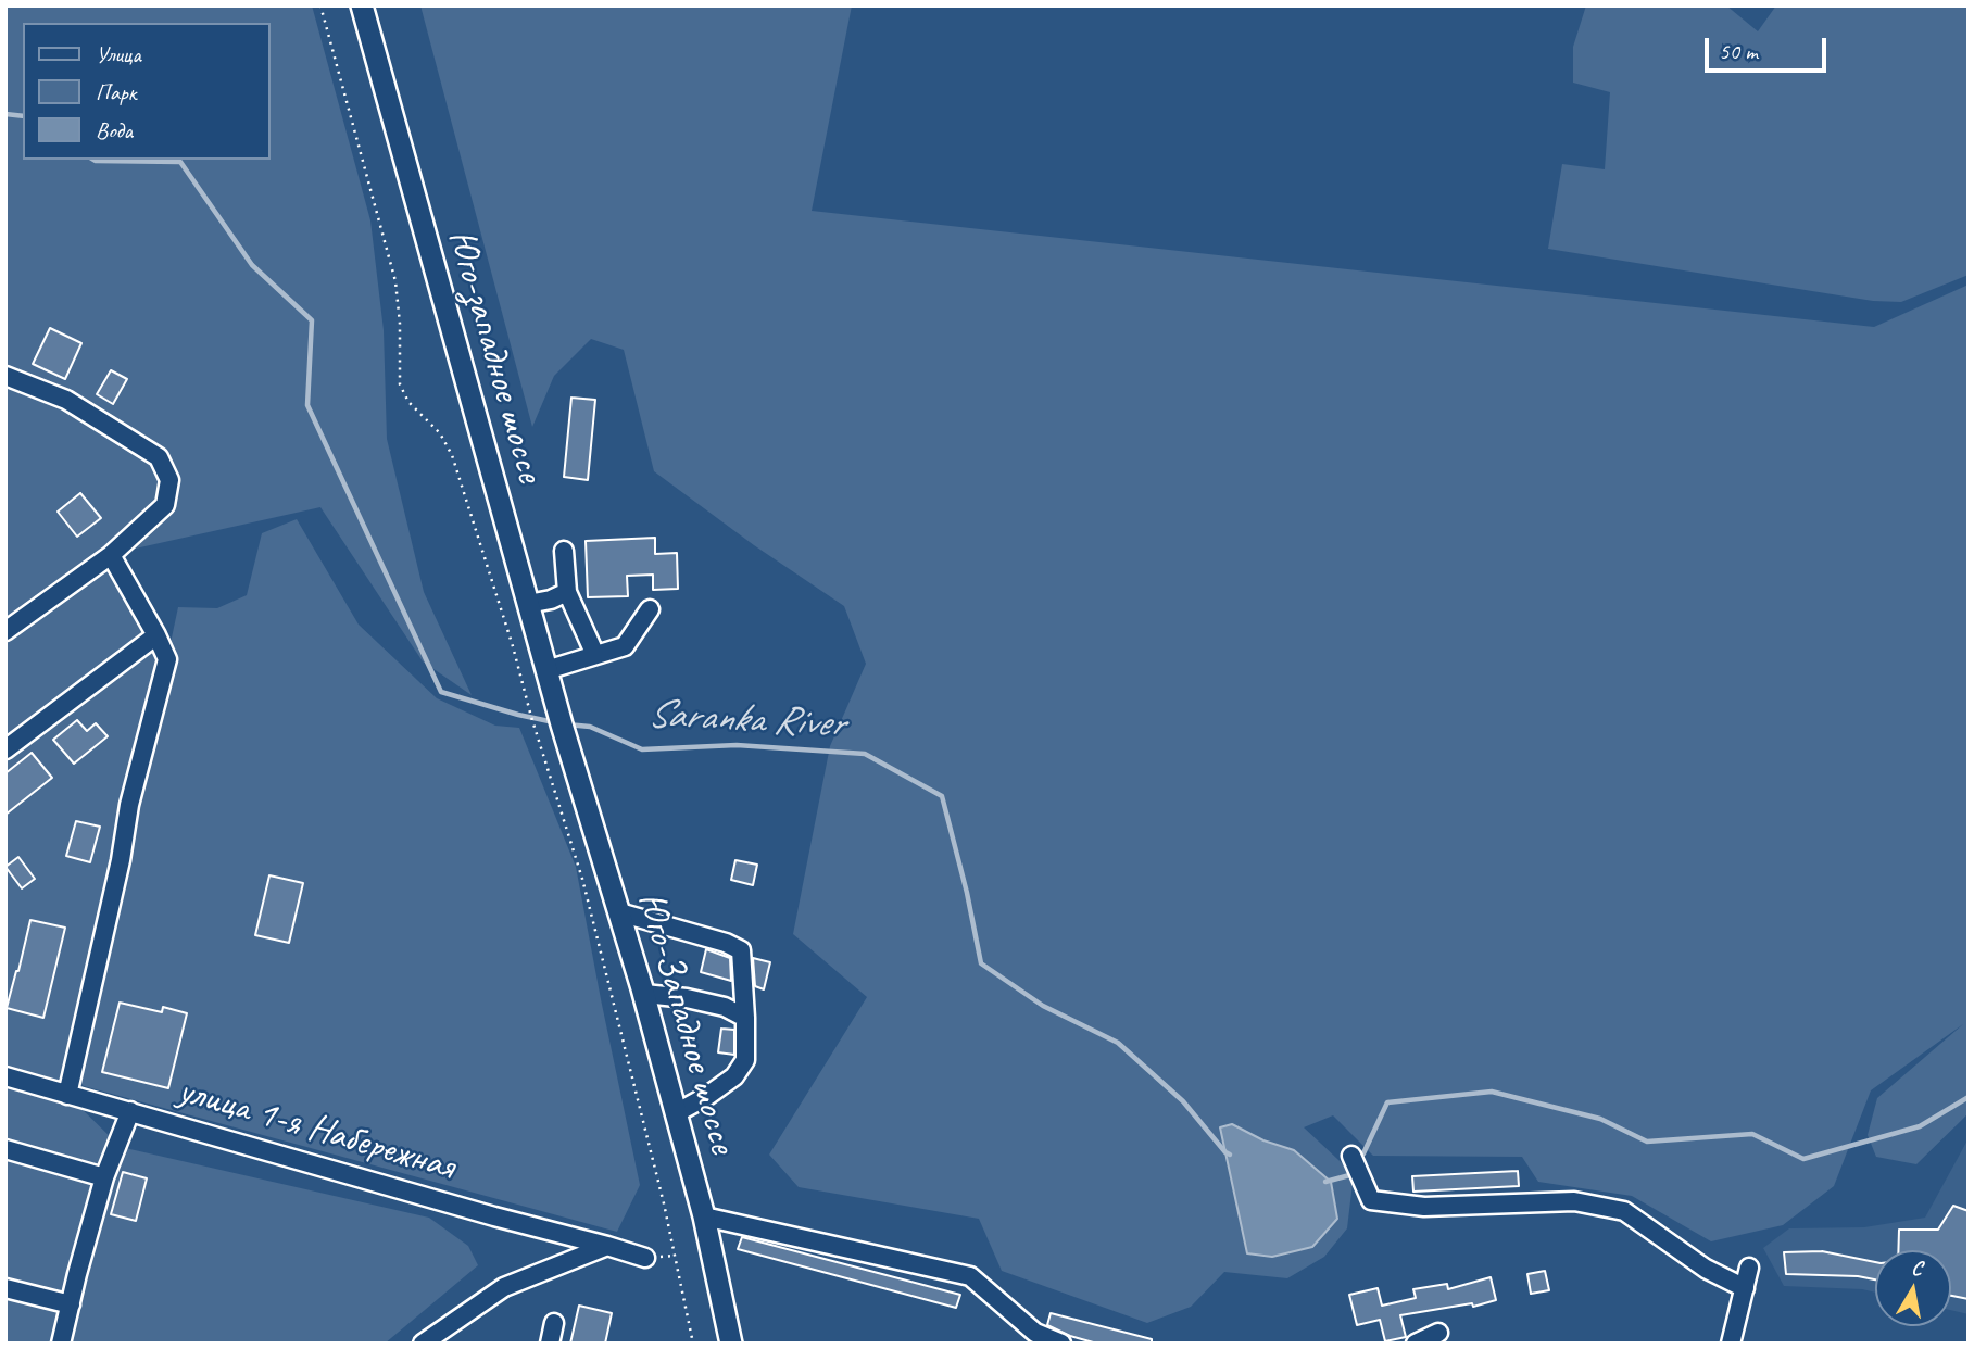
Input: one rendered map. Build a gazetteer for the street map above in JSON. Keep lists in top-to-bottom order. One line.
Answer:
{"streets":{"main road":["Юго-западное шоссе","Юго-Западное шоссе"],"street":["улица 1-я Набережная"]},"crossings":[["Юго-западное шоссе","Юго-Западное шоссе"]],"water":["Saranka River"],"legend":["Улица","Парк","Вода"],"scale_bar":"50 m","north":"top"}
